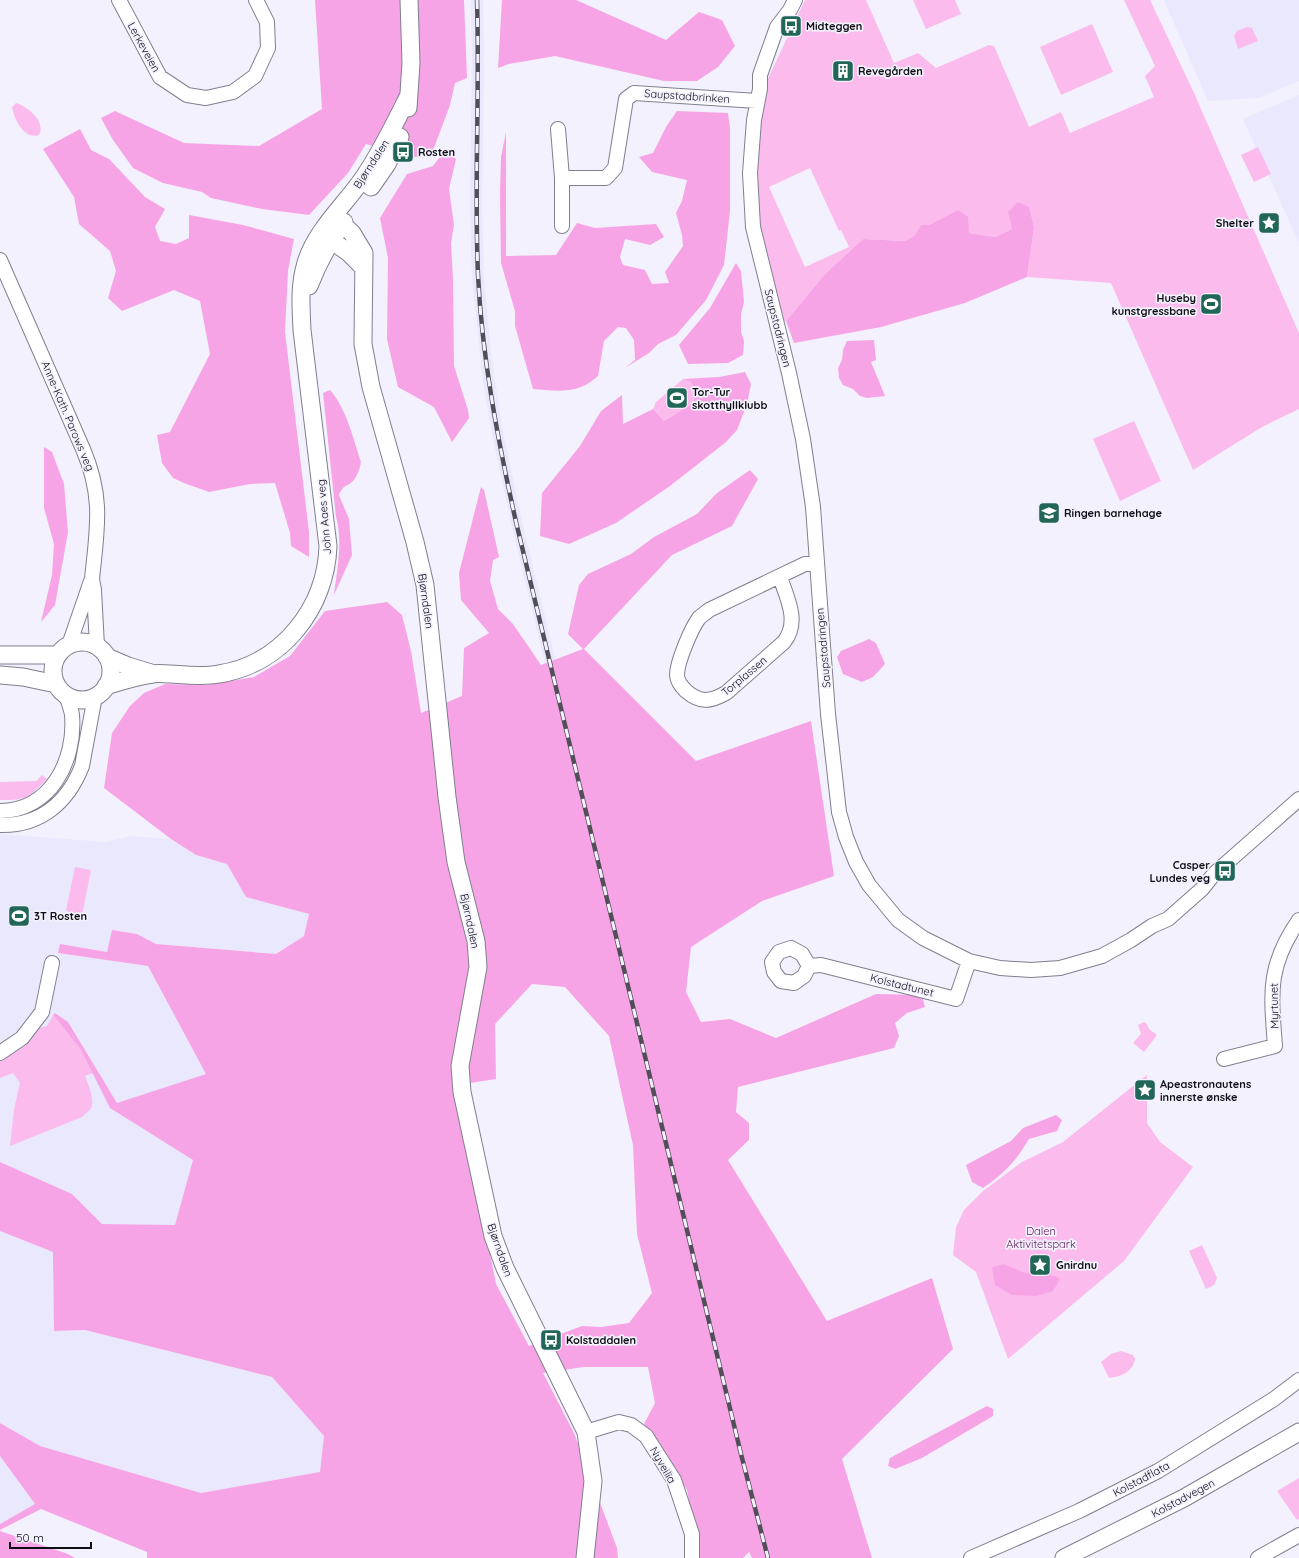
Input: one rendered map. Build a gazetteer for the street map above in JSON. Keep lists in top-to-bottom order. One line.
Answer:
{"streets":{"main road":["Bjørndalen","John Aaes veg","Kolstadvegen"],"street":["Lerkeveien","Saupstadbrinken","Saupstadringen","Anne-Kath. Parows veg","Torplassen","Kolstadtunet","Myrtunet","Nyveilia","Kolstadflata"]},"crossings":[["Saupstadbrinken","Saupstadringen"],["Bjørndalen","John Aaes veg"],["Bjørndalen","Nyveilia"],["Saupstadringen","Torplassen"],["Saupstadringen","Kolstadtunet"],["Anne-Kath. Parows veg","John Aaes veg"]],"parks":["Dalen Aktivitetspark"],"places":{"bus stop":["Midteggen","Rosten","Casper Lundes veg","Kolstaddalen"],"building":["Revegården"],"place":["Shelter","Apeastronautens innerste ønske","Gnirdnu"],"sports":["Huseby kunstgressbane","Tor-Tur skotthyllklubb","3T Rosten"],"school or university":["Ringen barnehage"]},"scale_bar":"50 m"}
